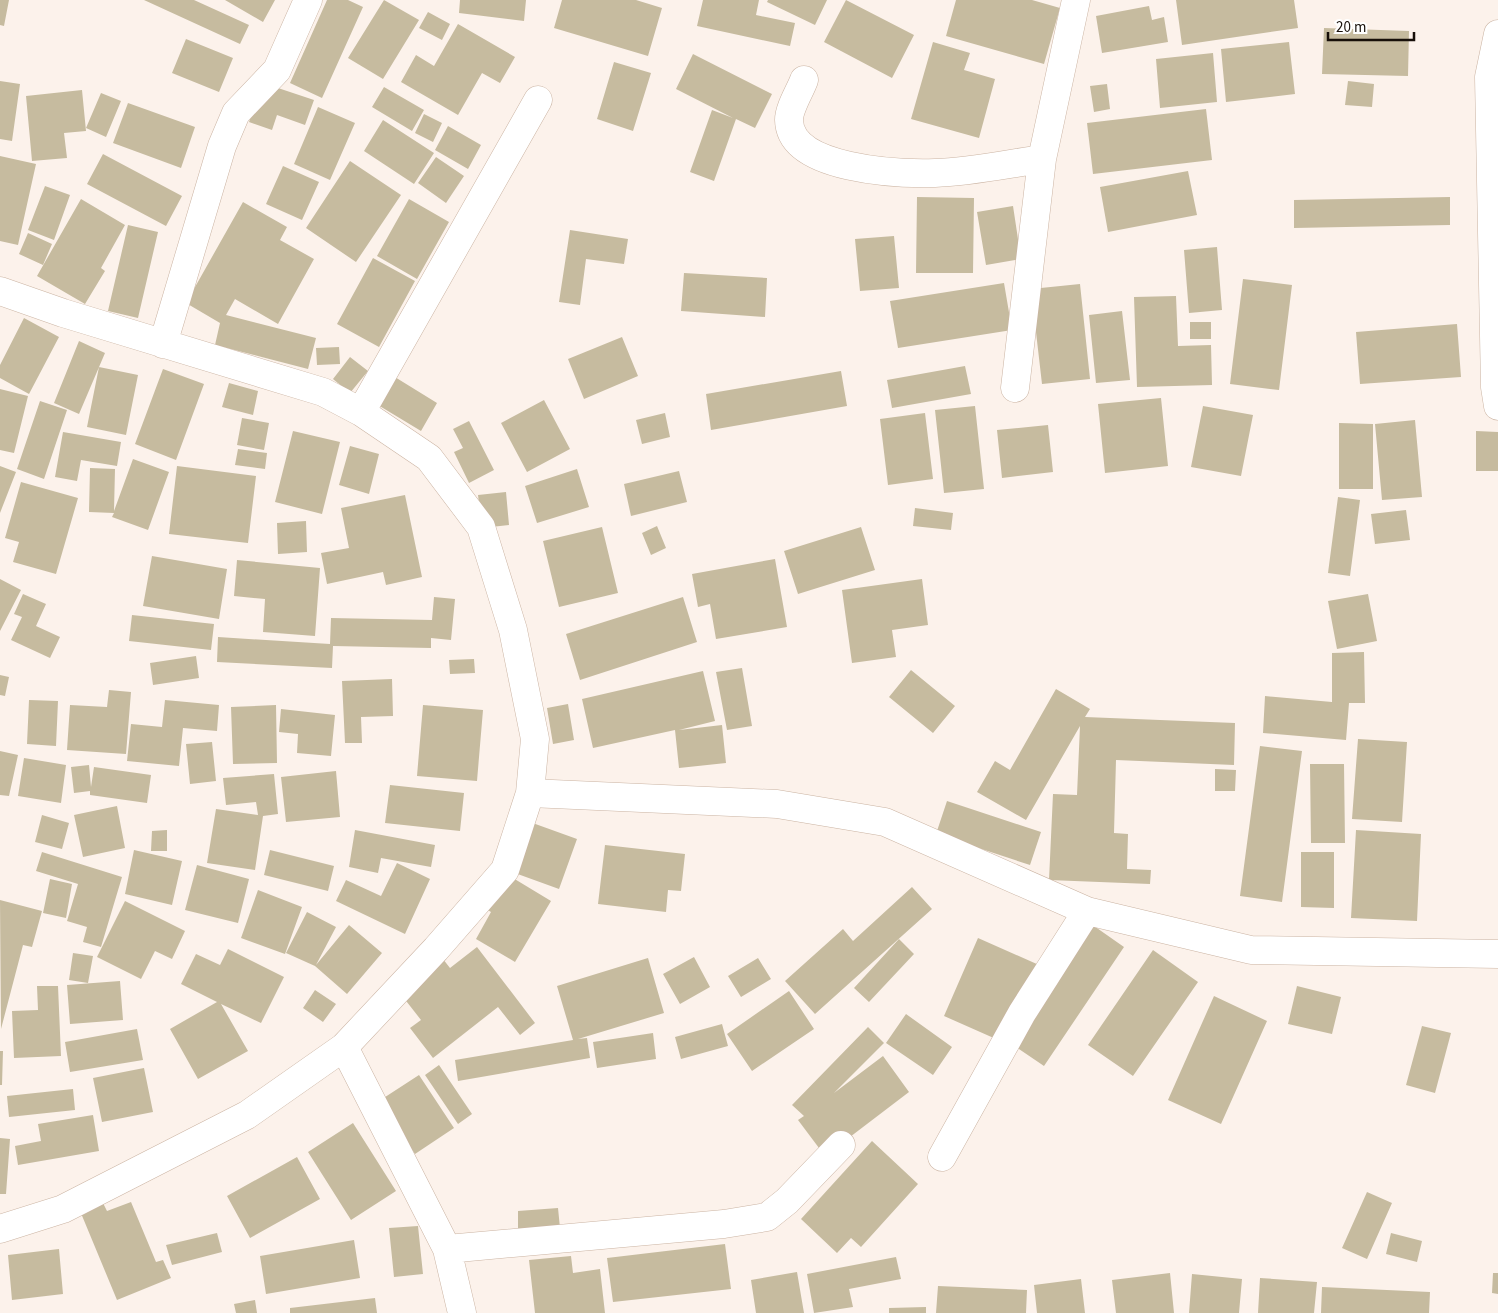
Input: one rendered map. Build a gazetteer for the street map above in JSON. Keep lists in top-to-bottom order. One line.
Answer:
{"scale_bar":"20 m"}
